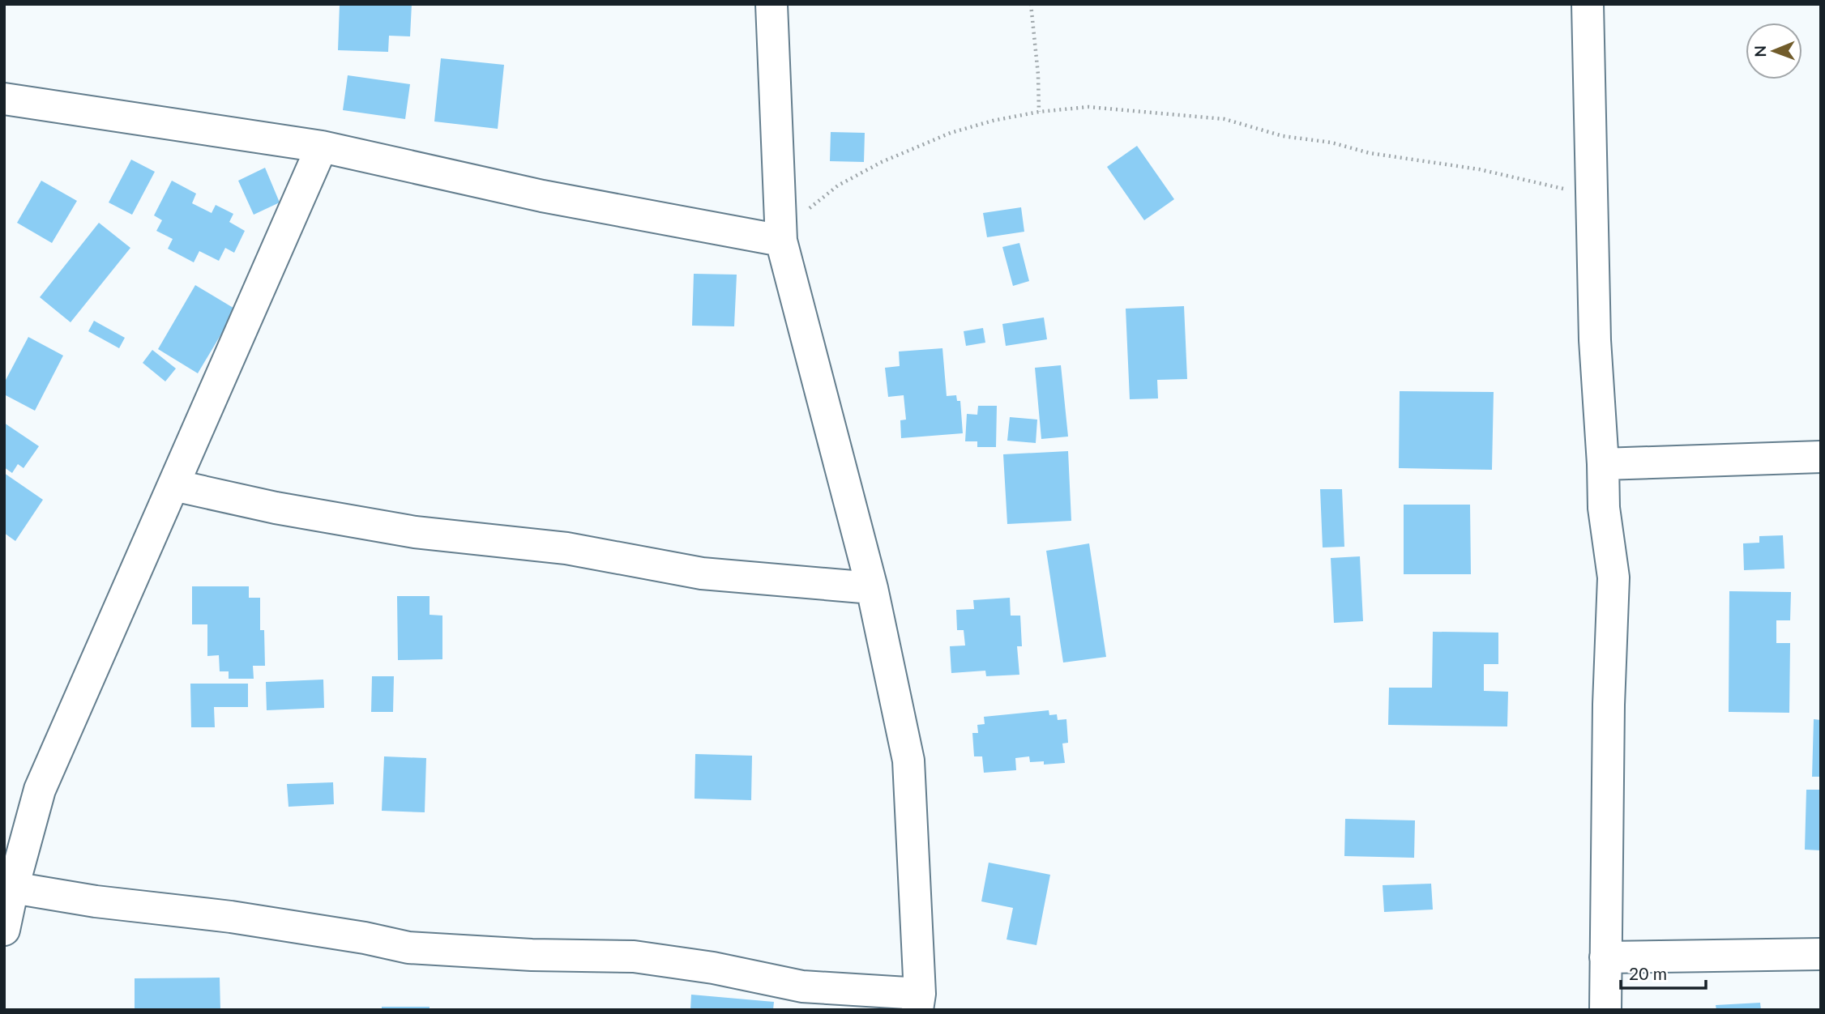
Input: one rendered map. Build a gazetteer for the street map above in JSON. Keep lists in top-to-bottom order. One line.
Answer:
{"scale_bar":"20 m","north":"left"}
